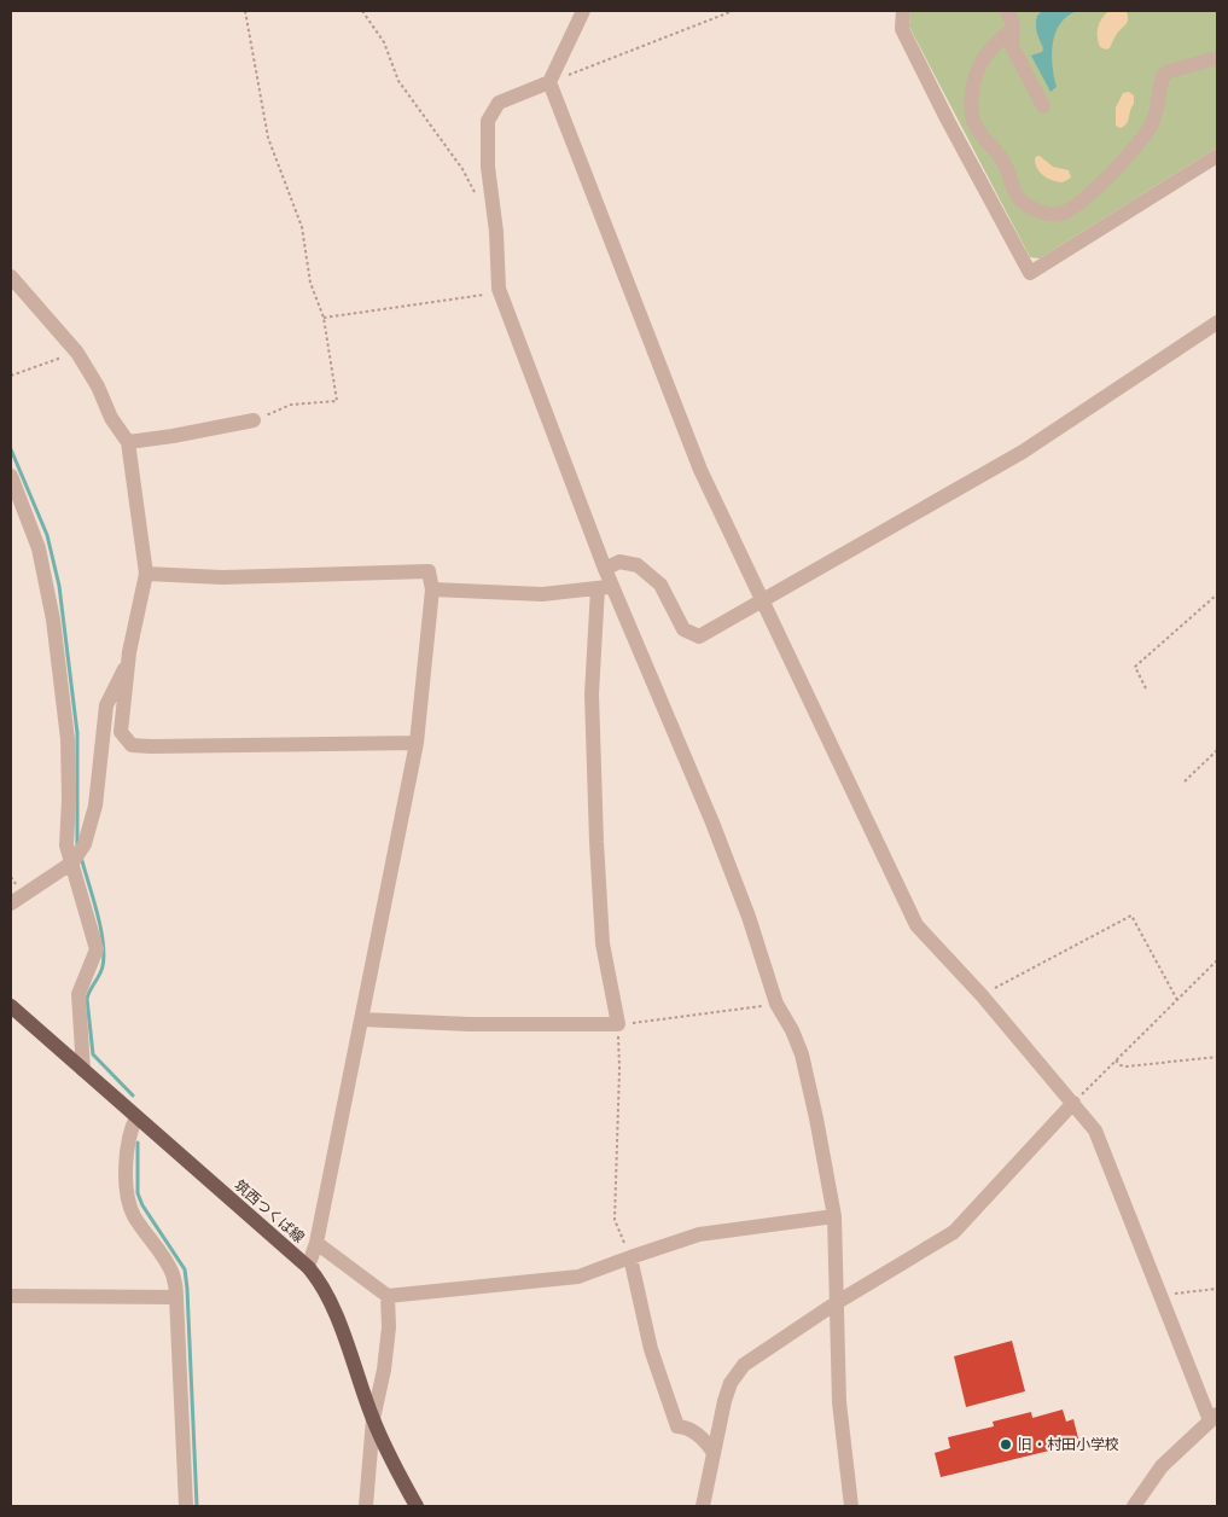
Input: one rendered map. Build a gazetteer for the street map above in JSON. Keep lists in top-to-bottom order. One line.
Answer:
{"streets":{"main road":["筑西つくば線"]},"places":["旧・村田小学校"]}
